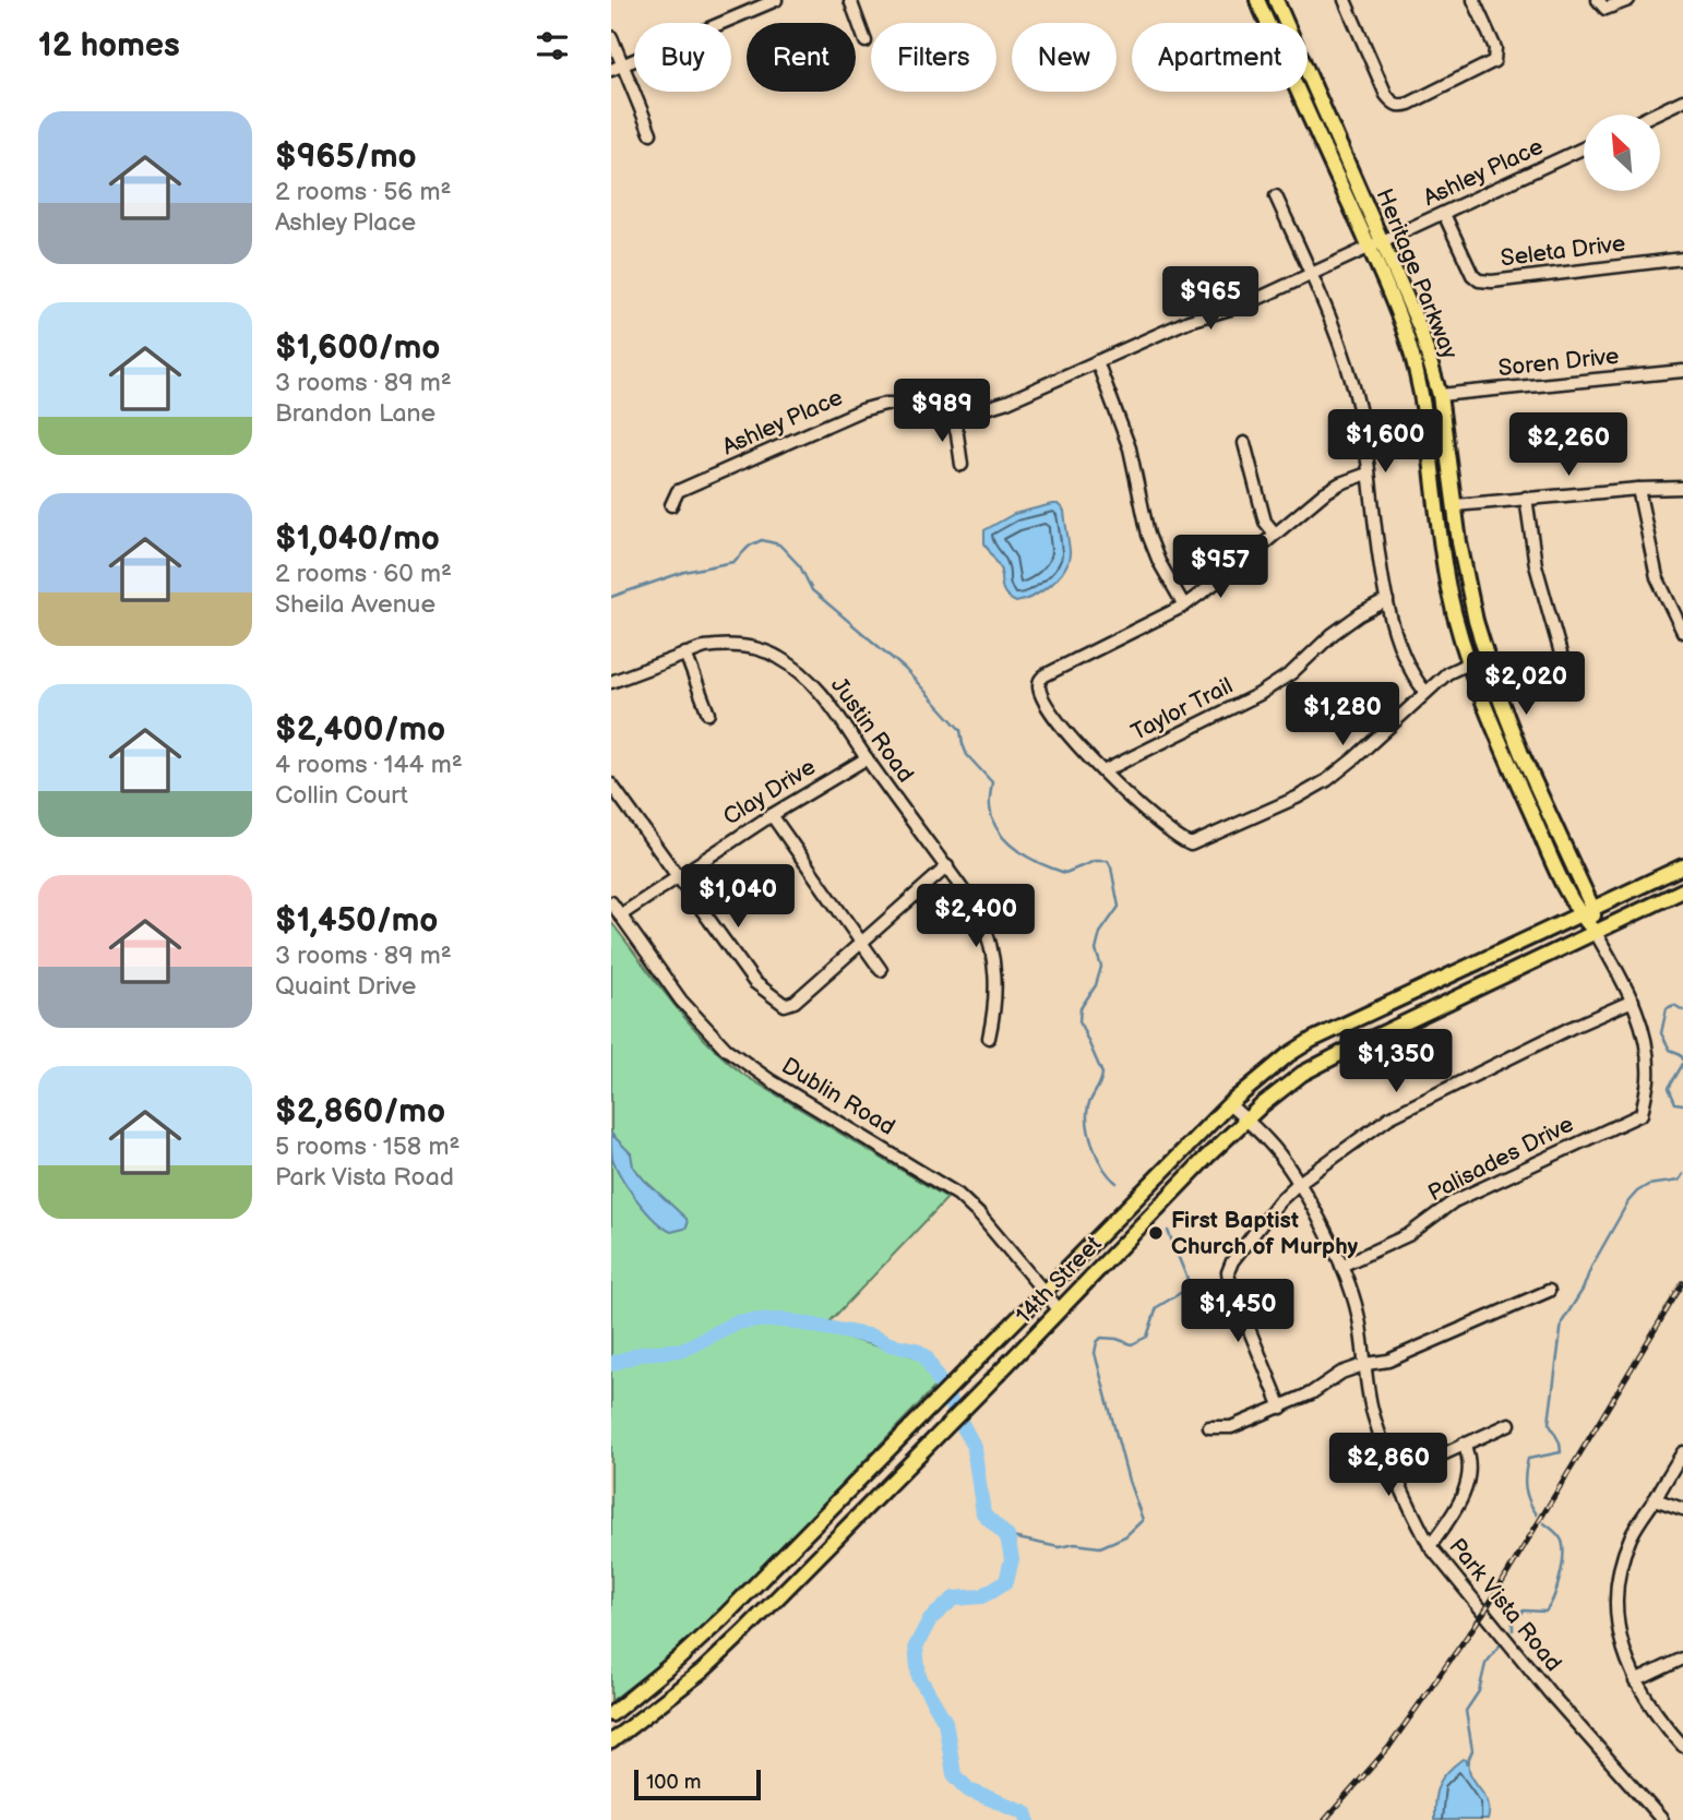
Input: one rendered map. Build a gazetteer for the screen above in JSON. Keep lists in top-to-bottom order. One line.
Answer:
{"streets":{"main road":["Heritage Parkway","14th Street"],"street":["Ashley Place","Seleta Drive","Soren Drive","Taylor Trail","Justin Road","Clay Drive","Dublin Road","Palisades Drive","Park Vista Road"]},"crossings":[["Ashley Place","Seleta Drive"],["Ashley Place","Heritage Parkway"],["Heritage Parkway","Soren Drive"],["Heritage Parkway","14th Street"],["Justin Road","Clay Drive"],["Clay Drive","Dublin Road"],["Dublin Road","14th Street"],["Palisades Drive","Park Vista Road"],["14th Street","Park Vista Road"]],"places":["First Baptist Church of Murphy"],"scale_bar":"100 m","north":"top left","page":{"heading":"12 homes","chip":["Buy","Rent","Filters","New","Apartment"],"list":[{"name":"$965/mo","note":"2 rooms · 56 m² · Ashley Place"},{"name":"$1,600/mo","note":"3 rooms · 89 m² · Brandon Lane"},{"name":"$1,040/mo","note":"2 rooms · 60 m² · Sheila Avenue"},{"name":"$2,400/mo","note":"4 rooms · 144 m² · Collin Court"},{"name":"$1,450/mo","note":"3 rooms · 89 m² · Quaint Drive"},{"name":"$2,860/mo","note":"5 rooms · 158 m² · Park Vista Road"}],"price":["$965","$989","$1,600","$2,260","$957","$2,020","$1,280","$1,040","$2,400","$1,350","$1,450","$2,860"],"scale":"100 m"}}
